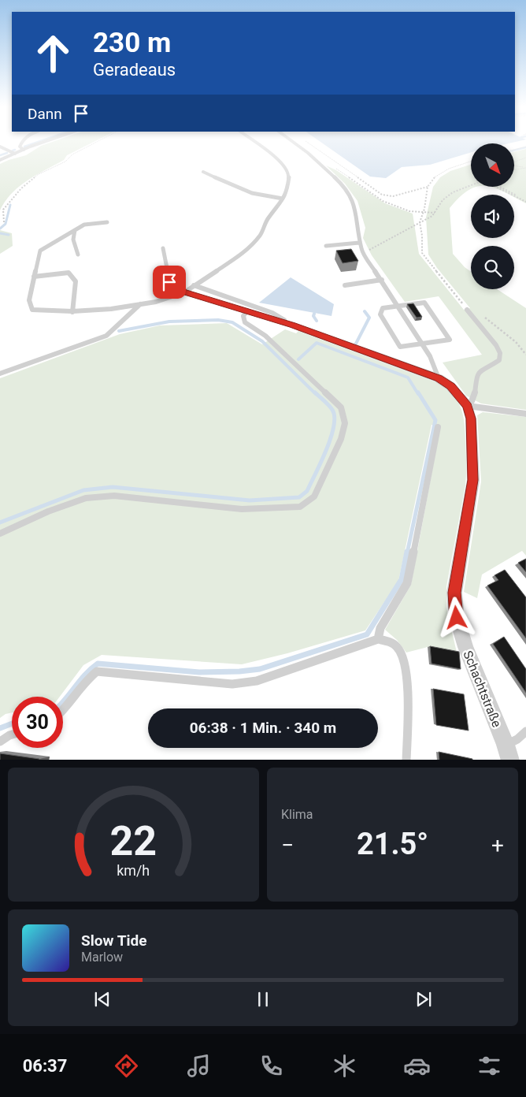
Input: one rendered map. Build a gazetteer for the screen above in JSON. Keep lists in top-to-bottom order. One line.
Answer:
{"streets":{"street":["Schachtstraße"]},"north":"bottom right","page":{"turn":["230 m","Geradeaus"],"then":"Dann","limit":"30","trip":"06:38 · 1 Min. · 340 m","tile":"Klima","heat":["−","21.5°","+"],"song":["Slow Tide","Marlow"],"tabs":"06:37","gauge":["22","km/h"]}}
